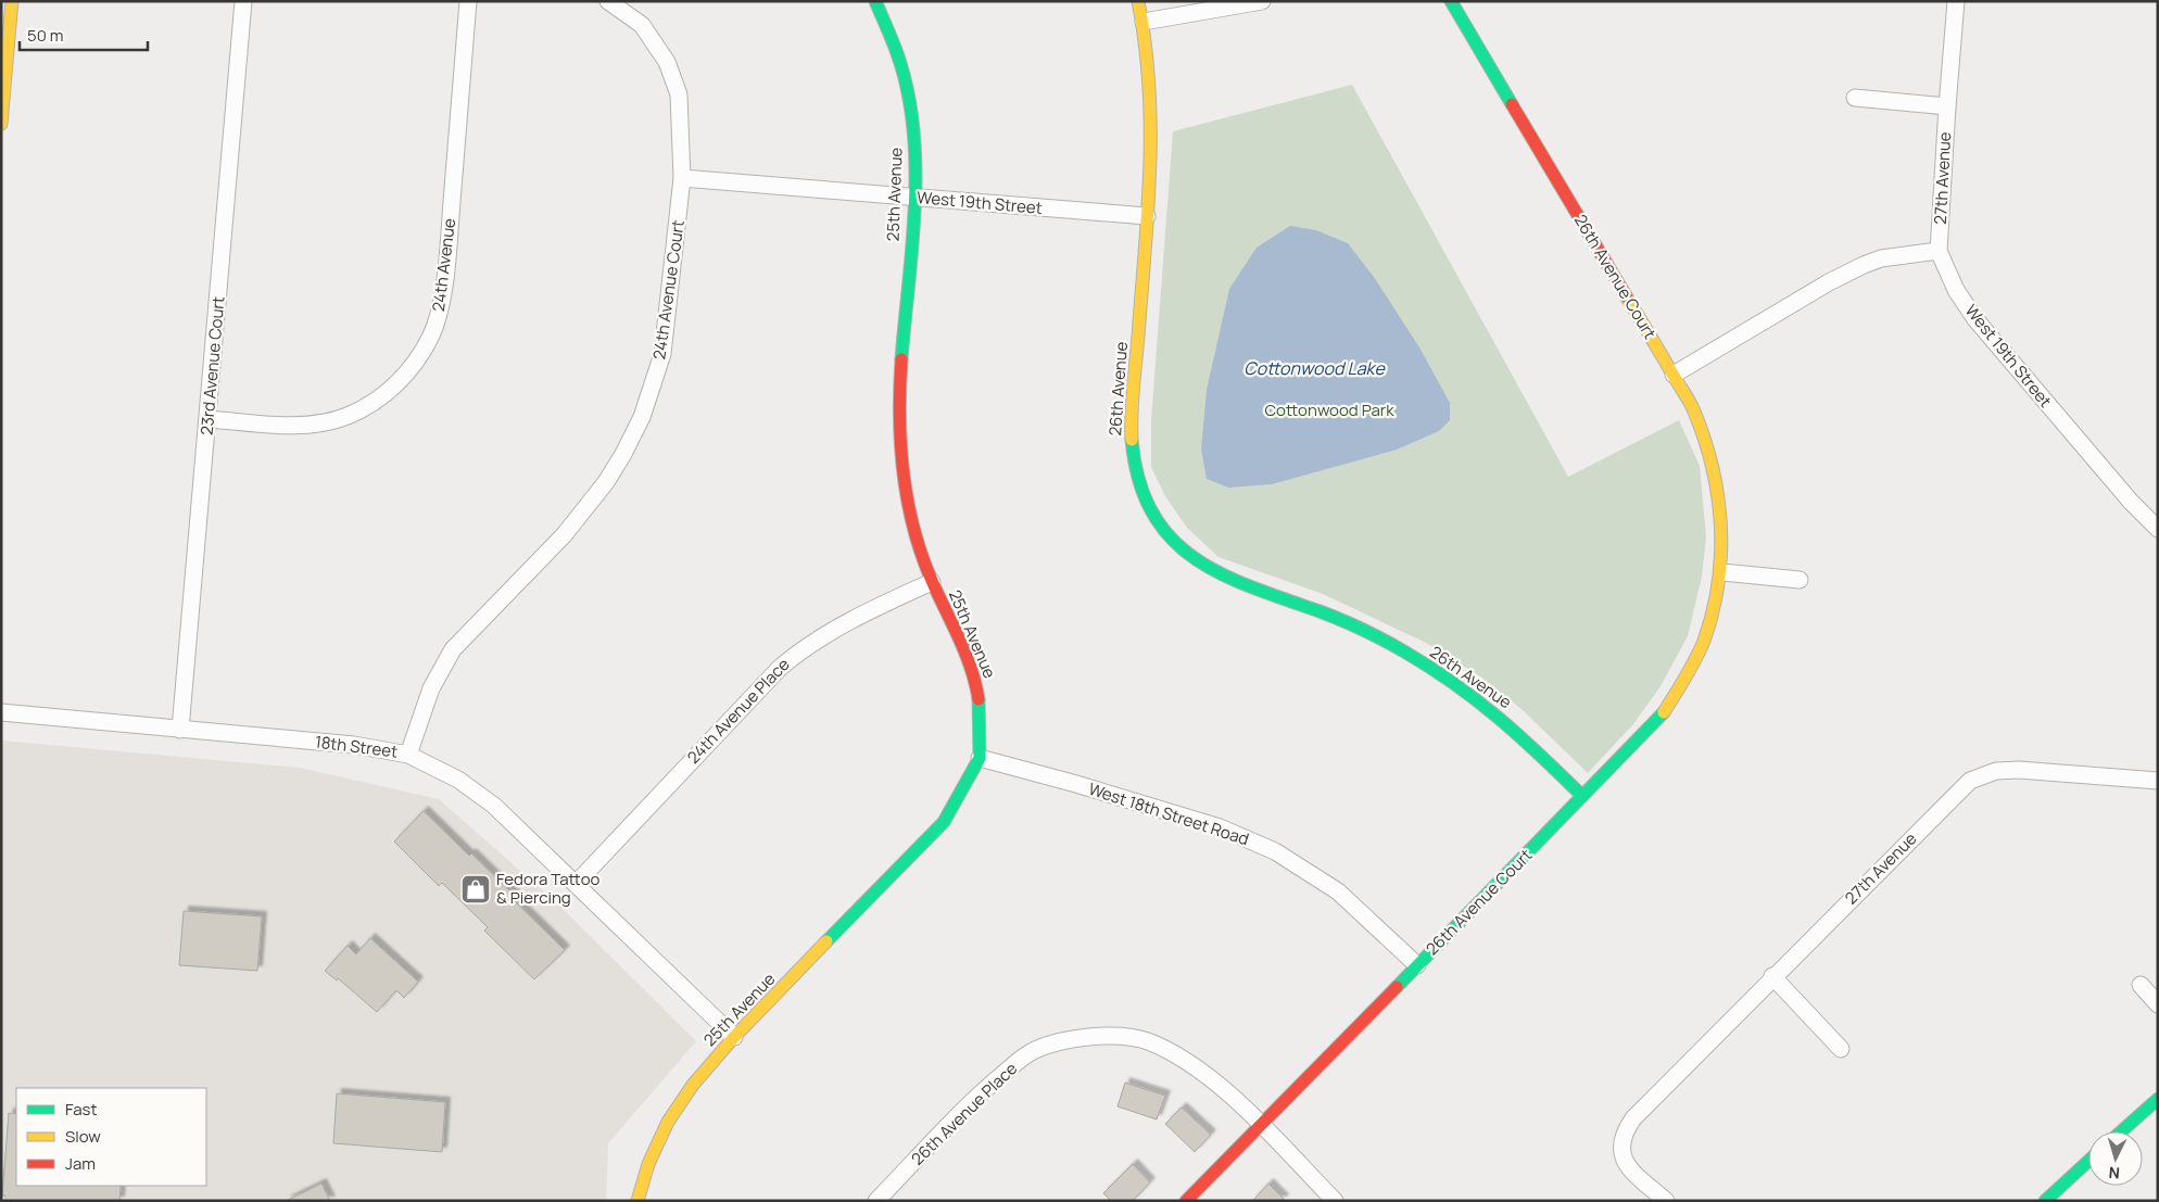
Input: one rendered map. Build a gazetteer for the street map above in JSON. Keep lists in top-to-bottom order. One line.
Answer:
{"streets":{"street":["27th Avenue","25th Avenue","West 19th Street","24th Avenue","26th Avenue Court","24th Avenue Court","23rd Avenue Court","26th Avenue","24th Avenue Place","18th Street","West 18th Street Road","26th Avenue Place"]},"crossings":[["27th Avenue","West 19th Street"],["25th Avenue","West 19th Street"],["25th Avenue","24th Avenue Place"],["25th Avenue","18th Street"],["25th Avenue","West 18th Street Road"],["West 19th Street","24th Avenue Court"],["West 19th Street","26th Avenue"],["24th Avenue","23rd Avenue Court"],["26th Avenue Court","26th Avenue"],["26th Avenue Court","West 18th Street Road"],["26th Avenue Court","26th Avenue Place"],["24th Avenue Court","18th Street"],["23rd Avenue Court","18th Street"],["24th Avenue Place","18th Street"]],"water":["Cottonwood Lake"],"parks":["Cottonwood Park"],"places":{"shop":["Fedora Tattoo & Piercing"]},"legend":["Fast","Slow","Jam"],"scale_bar":"50 m","north":"bottom"}
